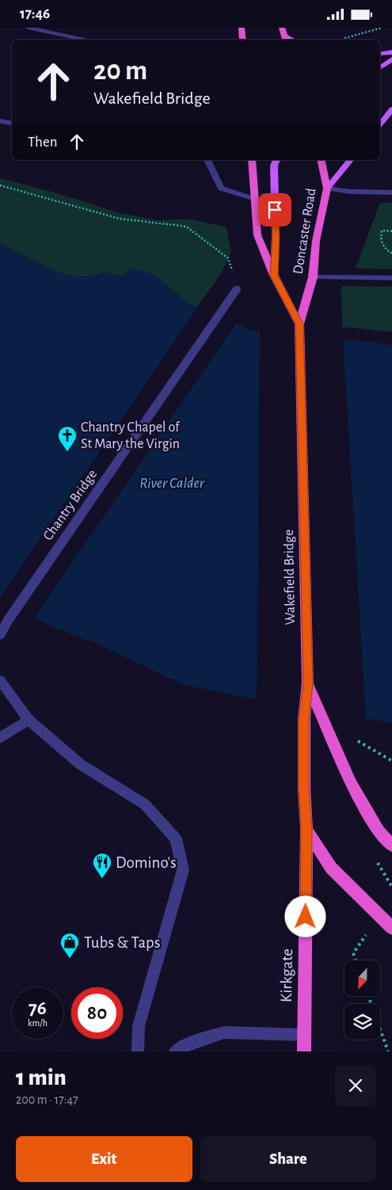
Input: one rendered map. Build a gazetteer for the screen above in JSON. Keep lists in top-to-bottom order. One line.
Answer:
{"streets":{"highway":["Doncaster Road","Wakefield Bridge","Kirkgate"],"street":["Chantry Bridge"]},"crossings":[["Doncaster Road","Wakefield Bridge"],["Wakefield Bridge","Kirkgate"]],"water":["River Calder"],"places":{"church":["Chantry Chapel of St Mary the Virgin"],"restaurant":["Domino's"],"shop":["Tubs & Taps"]},"north":"bottom","page":{"status":"17:46","turn":["20 m","Wakefield Bridge"],"then":"Then","speed":"76 km/h","limit":"80","heading":["1 min","200 m · 17:47"],"buttons":["Exit","Share"]}}
